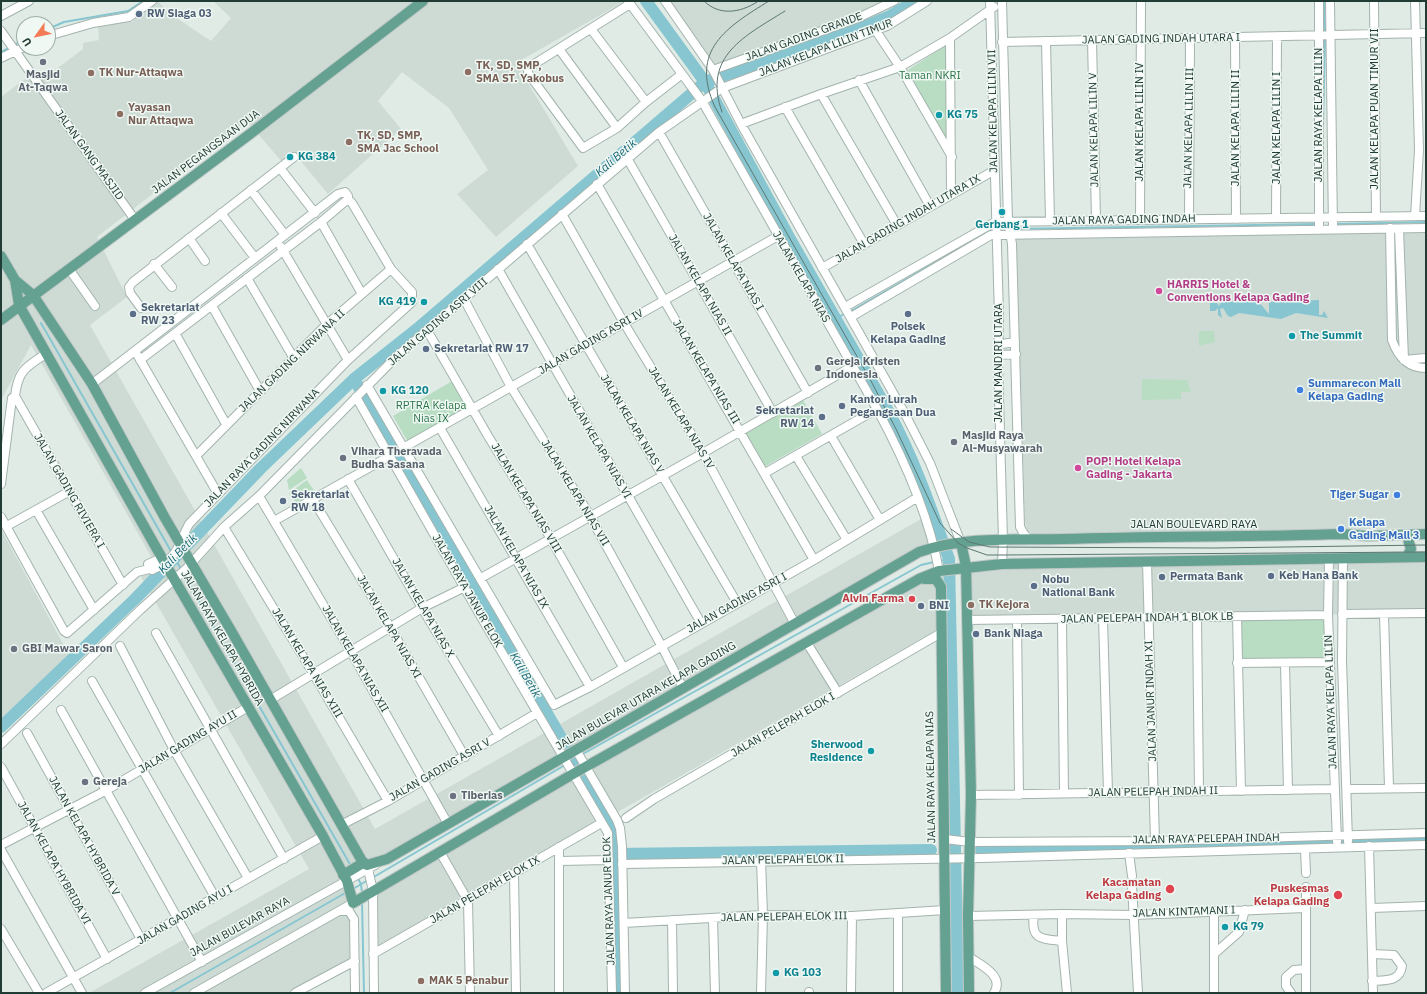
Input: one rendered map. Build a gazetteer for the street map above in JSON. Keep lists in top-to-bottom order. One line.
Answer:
{"streets":{"main road":["JALAN PEGANGSAAN DUA","JALAN BOULEVARD RAYA","JALAN RAYA KELAPA HYBRIDA","JALAN BULEVAR UTARA KELAPA GADING","JALAN RAYA KELAPA NIAS"],"street":["JALAN GADING GRANDE","JALAN GADING INDAH UTARA I","JALAN KELAPA LILIN TIMUR","JALAN KELAPA PUAN TIMUR VII","JALAN KELAPA LILIN VII","JALAN RAYA KELAPA LILIN","JALAN KELAPA LILIN IV","JALAN KELAPA LILIN III","JALAN KELAPA LILIN II","JALAN KELAPA LILIN I","JALAN KELAPA LILIN V","JALAN GANG MASJID","JALAN GADING INDAH UTARA IX","JALAN RAYA GADING INDAH","JALAN KELAPA NIAS I","JALAN KELAPA NIAS","JALAN KELAPA NIAS II","JALAN GADING ASRI VIII","JALAN GADING ASRI IV","JALAN GADING NIRWANA II","JALAN MANDIRI UTARA","JALAN KELAPA NIAS III","JALAN KELAPA NIAS IV","JALAN KELAPA NIAS V","JALAN KELAPA NIAS VI","JALAN RAYA GADING NIRWANA","JALAN GADING RIVIERA I","JALAN KELAPA NIAS VII","JALAN KELAPA NIAS VIII","JALAN KELAPA NIAS IX","JALAN RAYA JANUR ELOK","JALAN GADING ASRI I","JALAN KELAPA NIAS X","JALAN PELEPAH INDAH 1 BLOK LB","JALAN KELAPA NIAS XI","JALAN KELAPA NIAS XII","JALAN KELAPA NIAS XIII","JALAN JANUR INDAH XI","JALAN PELEPAH ELOK I","JALAN GADING AYU II","JALAN GADING ASRI V","JALAN PELEPAH INDAH II","JALAN KELAPA HYBRIDA V","JALAN RAYA PELEPAH INDAH","JALAN PELEPAH ELOK II","JALAN KELAPA HYBRIDA VI","JALAN PELEPAH ELOK IX","JALAN KINTAMANI I","JALAN GADING AYU I","JALAN PELEPAH ELOK III","JALAN BULEVAR RAYA"]},"crossings":[["JALAN GADING GRANDE","JALAN KELAPA NIAS"],["JALAN GADING INDAH UTARA I","JALAN KELAPA PUAN TIMUR VII"],["JALAN GADING INDAH UTARA I","JALAN KELAPA LILIN VII"],["JALAN GADING INDAH UTARA I","JALAN RAYA KELAPA LILIN"],["JALAN GADING INDAH UTARA I","JALAN KELAPA LILIN IV"],["JALAN GADING INDAH UTARA I","JALAN KELAPA LILIN III"],["JALAN GADING INDAH UTARA I","JALAN KELAPA LILIN II"],["JALAN GADING INDAH UTARA I","JALAN KELAPA LILIN I"],["JALAN GADING INDAH UTARA I","JALAN KELAPA LILIN V"],["JALAN KELAPA LILIN TIMUR","JALAN KELAPA NIAS"],["JALAN KELAPA LILIN TIMUR","JALAN GADING ASRI VIII"],["JALAN KELAPA PUAN TIMUR VII","JALAN RAYA GADING INDAH"],["JALAN KELAPA LILIN VII","JALAN GADING INDAH UTARA IX"],["JALAN KELAPA LILIN VII","JALAN RAYA GADING INDAH"],["JALAN KELAPA LILIN VII","JALAN MANDIRI UTARA"],["JALAN RAYA KELAPA LILIN","JALAN RAYA GADING INDAH"],["JALAN RAYA KELAPA LILIN","JALAN PELEPAH INDAH 1 BLOK LB"],["JALAN RAYA KELAPA LILIN","JALAN PELEPAH INDAH II"],["JALAN RAYA KELAPA LILIN","JALAN RAYA PELEPAH INDAH"],["JALAN KELAPA LILIN IV","JALAN RAYA GADING INDAH"],["JALAN KELAPA LILIN III","JALAN RAYA GADING INDAH"],["JALAN KELAPA LILIN II","JALAN RAYA GADING INDAH"],["JALAN KELAPA LILIN I","JALAN RAYA GADING INDAH"],["JALAN KELAPA LILIN V","JALAN RAYA GADING INDAH"],["JALAN PEGANGSAAN DUA","JALAN GANG MASJID"],["JALAN PEGANGSAAN DUA","JALAN RAYA KELAPA HYBRIDA"],["JALAN GADING INDAH UTARA IX","JALAN KELAPA NIAS"],["JALAN RAYA GADING INDAH","JALAN KELAPA NIAS"],["JALAN RAYA GADING INDAH","JALAN MANDIRI UTARA"],["JALAN KELAPA NIAS I","JALAN GADING ASRI VIII"],["JALAN KELAPA NIAS I","JALAN GADING ASRI IV"],["JALAN KELAPA NIAS","JALAN GADING ASRI VIII"],["JALAN KELAPA NIAS","JALAN GADING ASRI IV"],["JALAN KELAPA NIAS","JALAN BOULEVARD RAYA"],["JALAN KELAPA NIAS","JALAN GADING ASRI I"],["JALAN KELAPA NIAS","JALAN BULEVAR UTARA KELAPA GADING"],["JALAN KELAPA NIAS II","JALAN GADING ASRI VIII"],["JALAN KELAPA NIAS II","JALAN GADING ASRI IV"],["JALAN GADING ASRI VIII","JALAN KELAPA NIAS III"],["JALAN GADING ASRI VIII","JALAN KELAPA NIAS IV"],["JALAN GADING ASRI VIII","JALAN KELAPA NIAS V"],["JALAN GADING ASRI VIII","JALAN KELAPA NIAS VI"],["JALAN GADING ASRI VIII","JALAN KELAPA NIAS VII"],["JALAN GADING ASRI VIII","JALAN KELAPA NIAS VIII"],["JALAN GADING ASRI VIII","JALAN RAYA JANUR ELOK"],["JALAN GADING ASRI VIII","JALAN RAYA KELAPA HYBRIDA"],["JALAN GADING ASRI VIII","JALAN KELAPA NIAS XII"],["JALAN GADING ASRI VIII","JALAN KELAPA NIAS XIII"],["JALAN GADING ASRI IV","JALAN KELAPA NIAS III"],["JALAN GADING ASRI IV","JALAN KELAPA NIAS IV"],["JALAN GADING ASRI IV","JALAN KELAPA NIAS V"],["JALAN GADING ASRI IV","JALAN KELAPA NIAS VI"],["JALAN GADING ASRI IV","JALAN KELAPA NIAS VII"],["JALAN GADING ASRI IV","JALAN KELAPA NIAS VIII"],["JALAN GADING ASRI IV","JALAN KELAPA NIAS IX"],["JALAN GADING ASRI IV","JALAN RAYA JANUR ELOK"],["JALAN GADING NIRWANA II","JALAN RAYA GADING NIRWANA"],["JALAN MANDIRI UTARA","JALAN BOULEVARD RAYA"],["JALAN KELAPA NIAS III","JALAN GADING ASRI I"],["JALAN KELAPA NIAS IV","JALAN GADING ASRI I"],["JALAN KELAPA NIAS IV","JALAN BULEVAR UTARA KELAPA GADING"],["JALAN KELAPA NIAS V","JALAN GADING ASRI I"],["JALAN KELAPA NIAS VI","JALAN GADING ASRI I"],["JALAN RAYA GADING NIRWANA","JALAN RAYA KELAPA HYBRIDA"],["JALAN KELAPA NIAS VII","JALAN GADING ASRI I"],["JALAN KELAPA NIAS VII","JALAN BULEVAR UTARA KELAPA GADING"],["JALAN KELAPA NIAS VIII","JALAN GADING ASRI I"],["JALAN BOULEVARD RAYA","JALAN BULEVAR UTARA KELAPA GADING"],["JALAN KELAPA NIAS IX","JALAN GADING ASRI I"],["JALAN RAYA JANUR ELOK","JALAN GADING ASRI I"],["JALAN RAYA JANUR ELOK","JALAN BULEVAR UTARA KELAPA GADING"],["JALAN RAYA JANUR ELOK","JALAN GADING ASRI V"],["JALAN RAYA JANUR ELOK","JALAN PELEPAH ELOK II"],["JALAN RAYA JANUR ELOK","JALAN PELEPAH ELOK III"],["JALAN KELAPA NIAS X","JALAN GADING ASRI V"],["JALAN PELEPAH INDAH 1 BLOK LB","JALAN JANUR INDAH XI"],["JALAN KELAPA NIAS XI","JALAN GADING ASRI V"],["JALAN RAYA KELAPA HYBRIDA","JALAN BULEVAR UTARA KELAPA GADING"],["JALAN RAYA KELAPA HYBRIDA","JALAN GADING AYU II"],["JALAN RAYA KELAPA HYBRIDA","JALAN GADING ASRI V"],["JALAN RAYA KELAPA HYBRIDA","JALAN PELEPAH ELOK IX"],["JALAN RAYA KELAPA HYBRIDA","JALAN GADING AYU I"],["JALAN RAYA KELAPA HYBRIDA","JALAN BULEVAR RAYA"],["JALAN KELAPA NIAS XII","JALAN BULEVAR UTARA KELAPA GADING"],["JALAN KELAPA NIAS XII","JALAN GADING ASRI V"],["JALAN KELAPA NIAS XIII","JALAN GADING ASRI V"],["JALAN BULEVAR UTARA KELAPA GADING","JALAN BULEVAR RAYA"],["JALAN JANUR INDAH XI","JALAN PELEPAH INDAH II"],["JALAN JANUR INDAH XI","JALAN RAYA PELEPAH INDAH"],["JALAN PELEPAH ELOK I","JALAN RAYA KELAPA NIAS"],["JALAN GADING AYU II","JALAN KELAPA HYBRIDA V"],["JALAN GADING AYU II","JALAN KELAPA HYBRIDA VI"],["JALAN RAYA KELAPA NIAS","JALAN RAYA PELEPAH INDAH"],["JALAN RAYA KELAPA NIAS","JALAN PELEPAH ELOK II"],["JALAN RAYA KELAPA NIAS","JALAN PELEPAH ELOK III"],["JALAN KELAPA HYBRIDA V","JALAN GADING AYU I"],["JALAN RAYA PELEPAH INDAH","JALAN PELEPAH ELOK II"],["JALAN KELAPA HYBRIDA VI","JALAN GADING AYU I"]],"water":["Kali Betik"],"parks":["Taman NKRI","RPTRA Kelapa Nias IX"],"places":["RW Siaga 03","Masjid At-Taqwa","TK, SD, SMP, SMA ST. Yakobus","TK Nur-Attaqwa","Yayasan Nur Attaqwa","KG 75","TK, SD, SMP, SMA Jac School","KG 384","Gerbang 1","HARRIS Hotel & Conventions Kelapa Gading","KG 419","Sekretariat RW 23","Polsek Kelapa Gading","The Summit","Sekretariat RW 17","Gereja Kristen Indonesia","Summarecon Mall Kelapa Gading","KG 120","Kantor Lurah Pegangsaan Dua","Sekretariat RW 14","Masjid Raya Al-Musyawarah","Vihara Theravada Budha Sasana","POP! Hotel Kelapa Gading - Jakarta","Tiger Sugar","Sekretariat RW 18","Kelapa Gading Mall 3","Keb Hana Bank","Permata Bank","Nobu National Bank","Alvin Farma","TK Kejora","BNI","Bank Niaga","GBI Mawar Saron","Sherwood Residence","Gereja","Tiberias","Kacamatan Kelapa Gading","Puskesmas Kelapa Gading","KG 79","KG 103","MAK 5 Penabur"],"north":"bottom left"}
